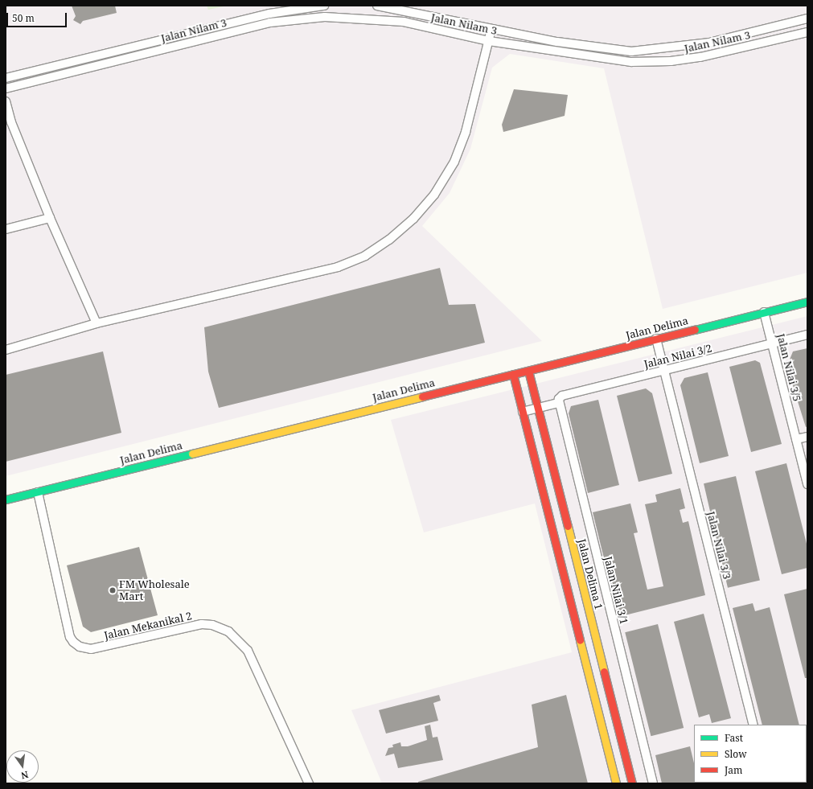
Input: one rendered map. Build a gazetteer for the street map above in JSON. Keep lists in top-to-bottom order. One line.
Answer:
{"streets":{"street":["Jalan Nilam 3","Jalan Delima","Jalan Nilai 3/2","Jalan Nilai 3/5","Jalan Nilai 3/3","Jalan Delima 1","Jalan Nilai 3/1","Jalan Mekanikal 2"]},"crossings":[["Jalan Delima","Jalan Nilai 3/5"],["Jalan Delima","Jalan Nilai 3/3"],["Jalan Delima","Jalan Delima 1"],["Jalan Delima","Jalan Mekanikal 2"],["Jalan Nilai 3/2","Jalan Nilai 3/5"],["Jalan Nilai 3/2","Jalan Nilai 3/3"],["Jalan Nilai 3/2","Jalan Nilai 3/1"]],"places":["FM Wholesale Mart"],"legend":["Fast","Slow","Jam"],"scale_bar":"50 m","north":"bottom"}
